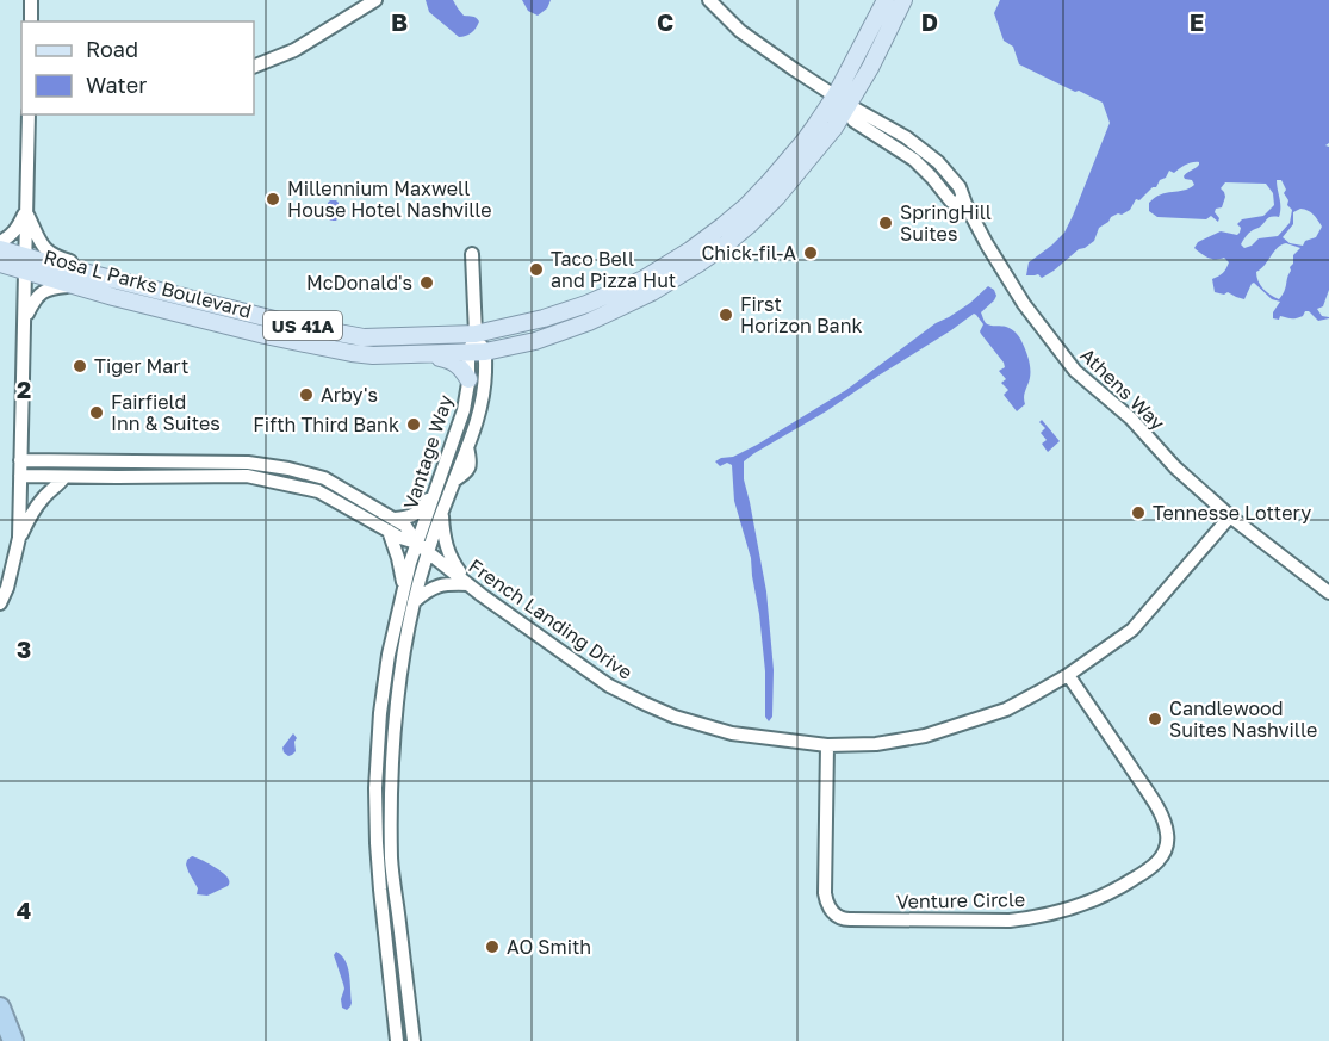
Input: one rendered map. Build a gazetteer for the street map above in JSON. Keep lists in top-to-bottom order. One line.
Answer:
{"streets":{"main road":["Rosa L Parks Boulevard","US 41A"],"street":["Athens Way","Vantage Way","French Landing Drive","Venture Circle"]},"crossings":[["Rosa L Parks Boulevard","Athens Way"],["Rosa L Parks Boulevard","Vantage Way"],["Athens Way","French Landing Drive"],["Vantage Way","French Landing Drive"],["French Landing Drive","Venture Circle"]],"places":["Millennium Maxwell House Hotel Nashville","SpringHill Suites","Chick-fil-A","Taco Bell and Pizza Hut","McDonald's","First Horizon Bank","Tiger Mart","Arby's","Fairfield Inn & Suites","Fifth Third Bank","Tennesse Lottery","Candlewood Suites Nashville","AO Smith"],"legend":["Road","Water"],"grid":{"columns":["B","C","D","E"],"rows":["2","3","4"]}}
